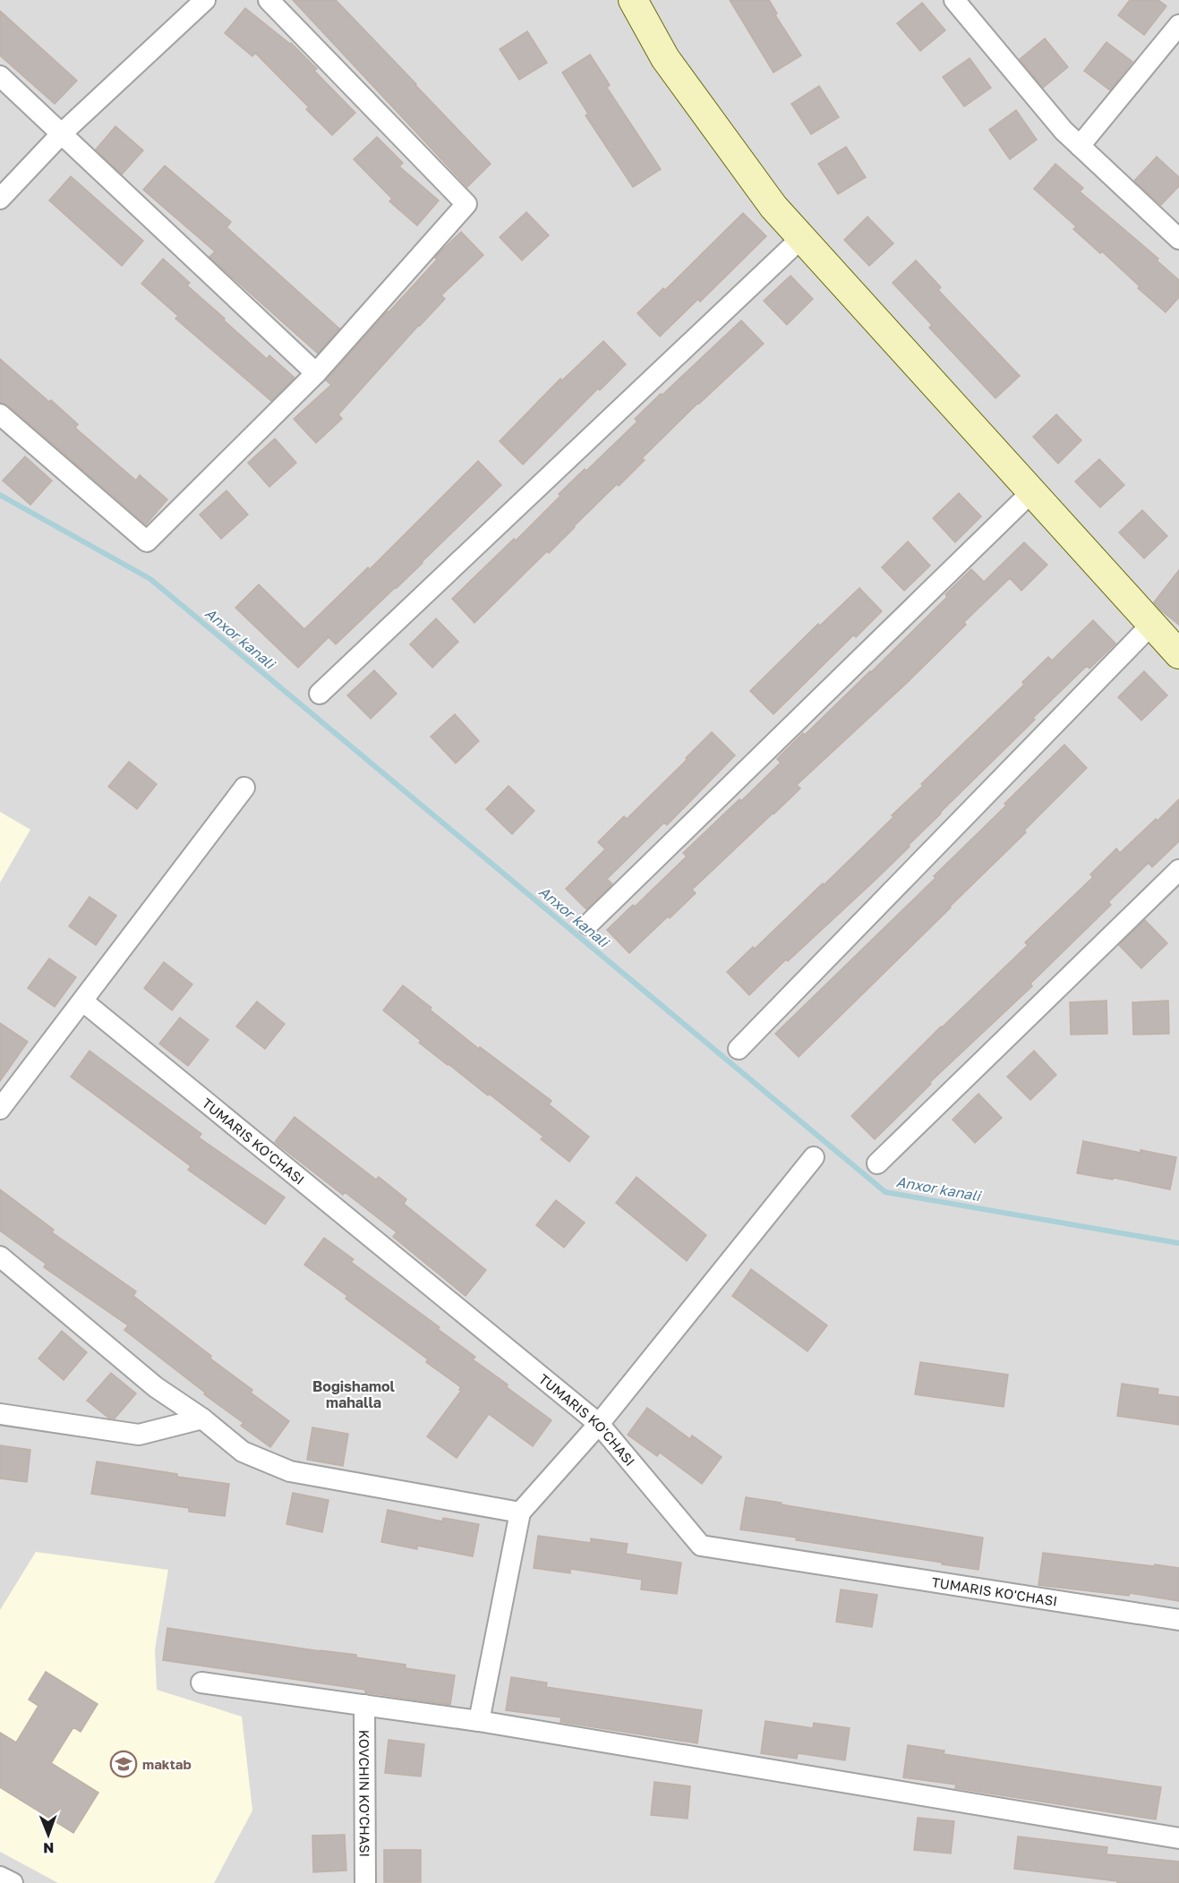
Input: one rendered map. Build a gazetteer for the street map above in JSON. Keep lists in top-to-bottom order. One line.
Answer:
{"streets":{"street":["TUMARIS KO'CHASI","KOVCHIN KO'CHASI"]},"districts":["Bogishamol mahalla"],"water":["Anxor kanali"],"places":{"school or university":["maktab"]},"north":"bottom"}
